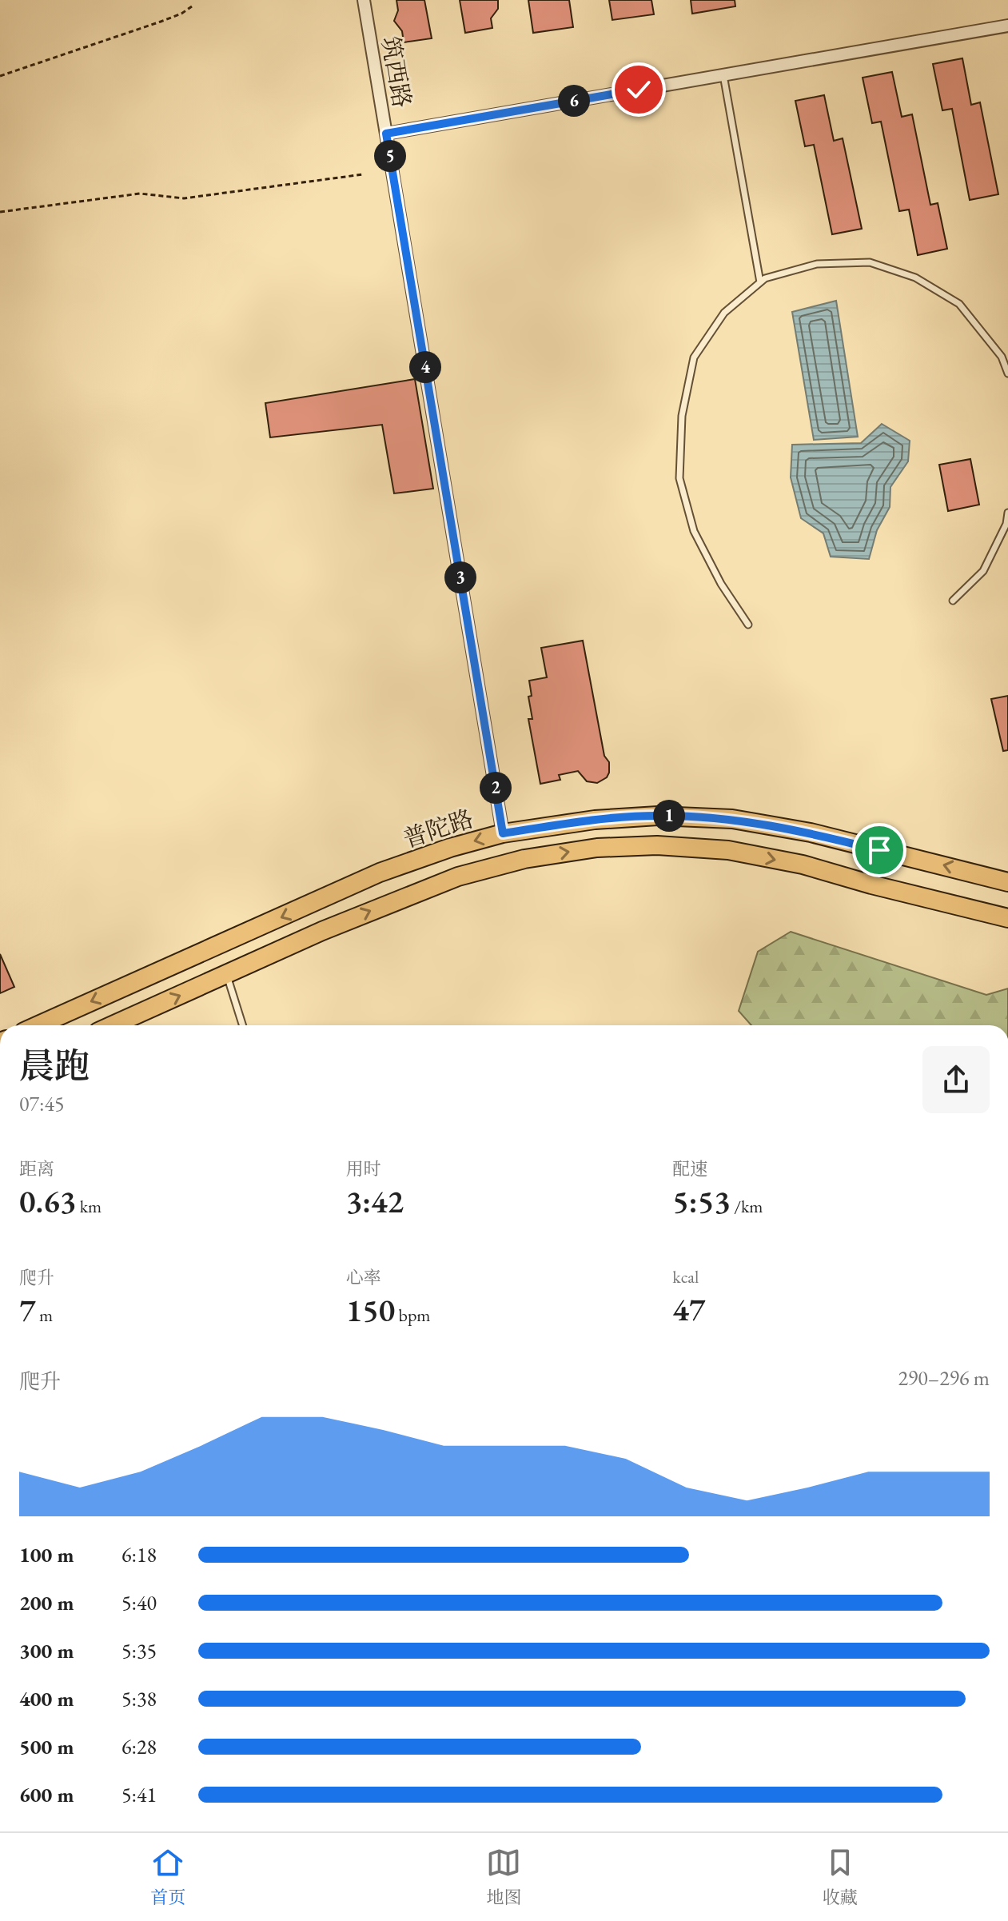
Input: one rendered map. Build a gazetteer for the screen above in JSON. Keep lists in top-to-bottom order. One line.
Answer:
{"streets":{"main road":["普陀路"],"street":["筑西路"]},"crossings":[["筑西路","普陀路"]],"page":{"pins":["6","5","4","3","2","1"],"heading":["晨跑","07:45"],"stats":[["距离","0.63 km"],["用时","3:42"],["配速","5:53 /km"],["爬升","7 m"],["心率","150 bpm"],["kcal","47"]],"chart":["爬升","290–296 m"],"list":[{"name":"100 m","note":"6:18"},{"name":"200 m","note":"5:40"},{"name":"300 m","note":"5:35"},{"name":"400 m","note":"5:38"},{"name":"500 m","note":"6:28"},{"name":"600 m","note":"5:41"}],"tabs":["首页","地图","收藏"]}}
